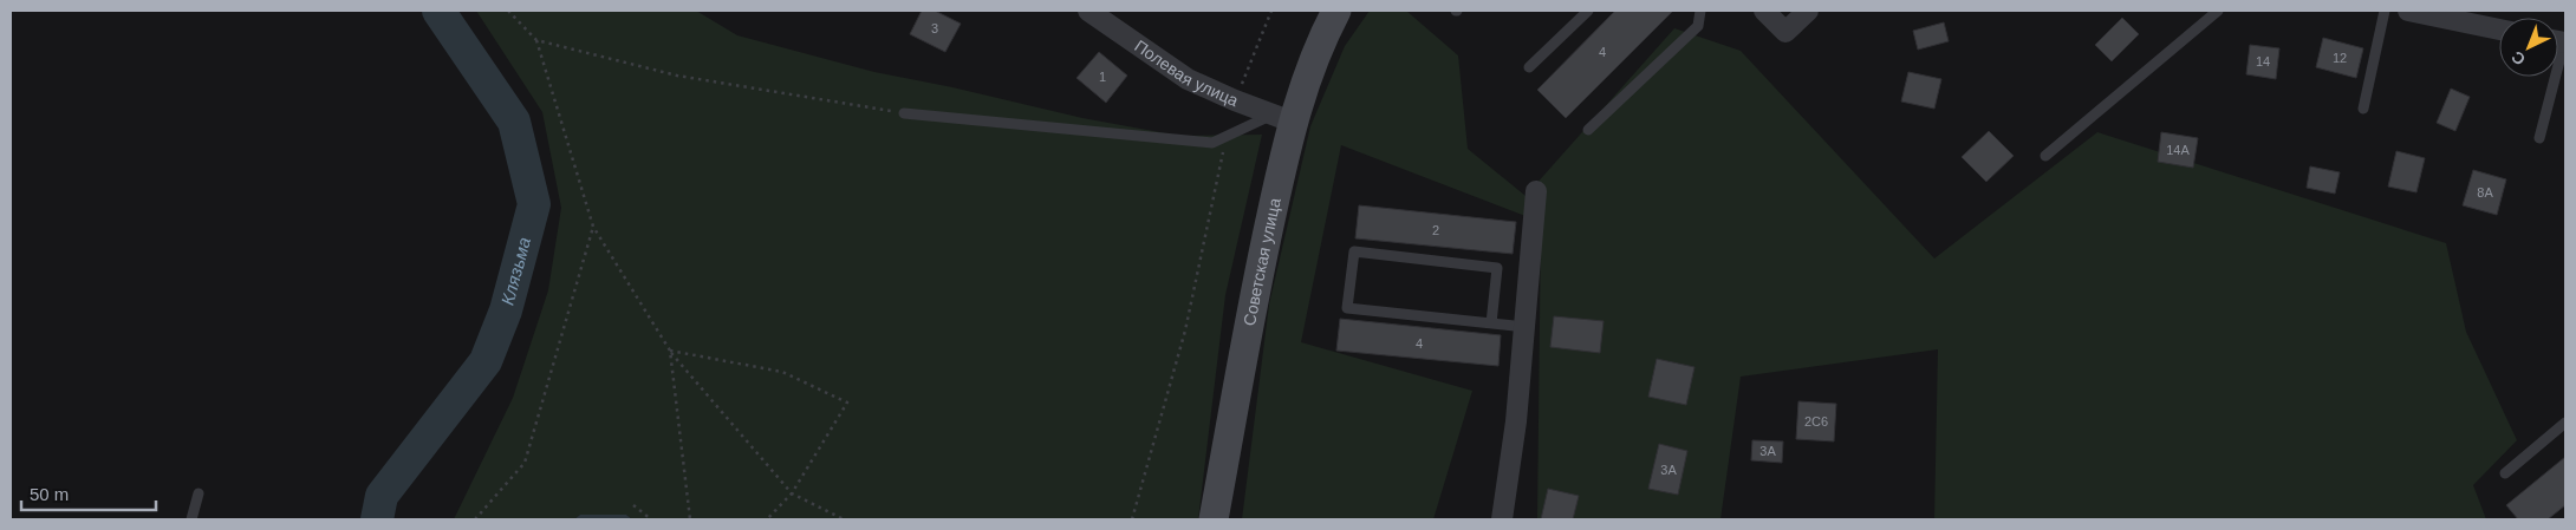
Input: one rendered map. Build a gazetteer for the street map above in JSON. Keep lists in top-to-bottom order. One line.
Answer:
{"streets":{"main road":["Советская улица"],"street":["Полевая улица"]},"crossings":[["Полевая улица","Советская улица"]],"water":["Клязьма"],"house_numbers":["3","4","12","14","1","14А","8А","2","4","2С6","3А","3А"],"scale_bar":"50 m","north":"bottom left"}
